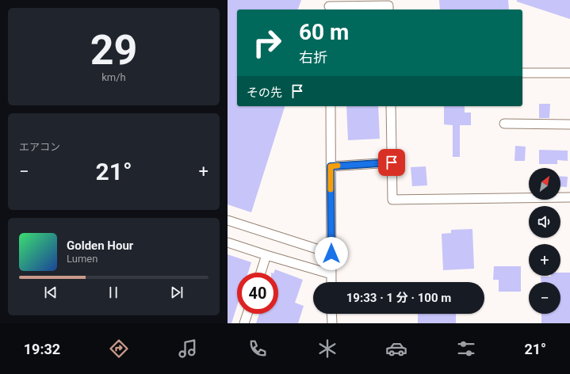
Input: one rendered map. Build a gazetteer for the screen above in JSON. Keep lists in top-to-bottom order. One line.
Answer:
{"north":"top right","page":{"tile":[["29","km/h"],"エアコン"],"turn":["60 m","右折"],"then":"その先","heat":["−","21°","+"],"map_buttons":["+","−"],"song":["Golden Hour","Lumen"],"limit":"40","trip":"19:33 · 1 分 · 100 m","tabs":["19:32","21°"]}}
